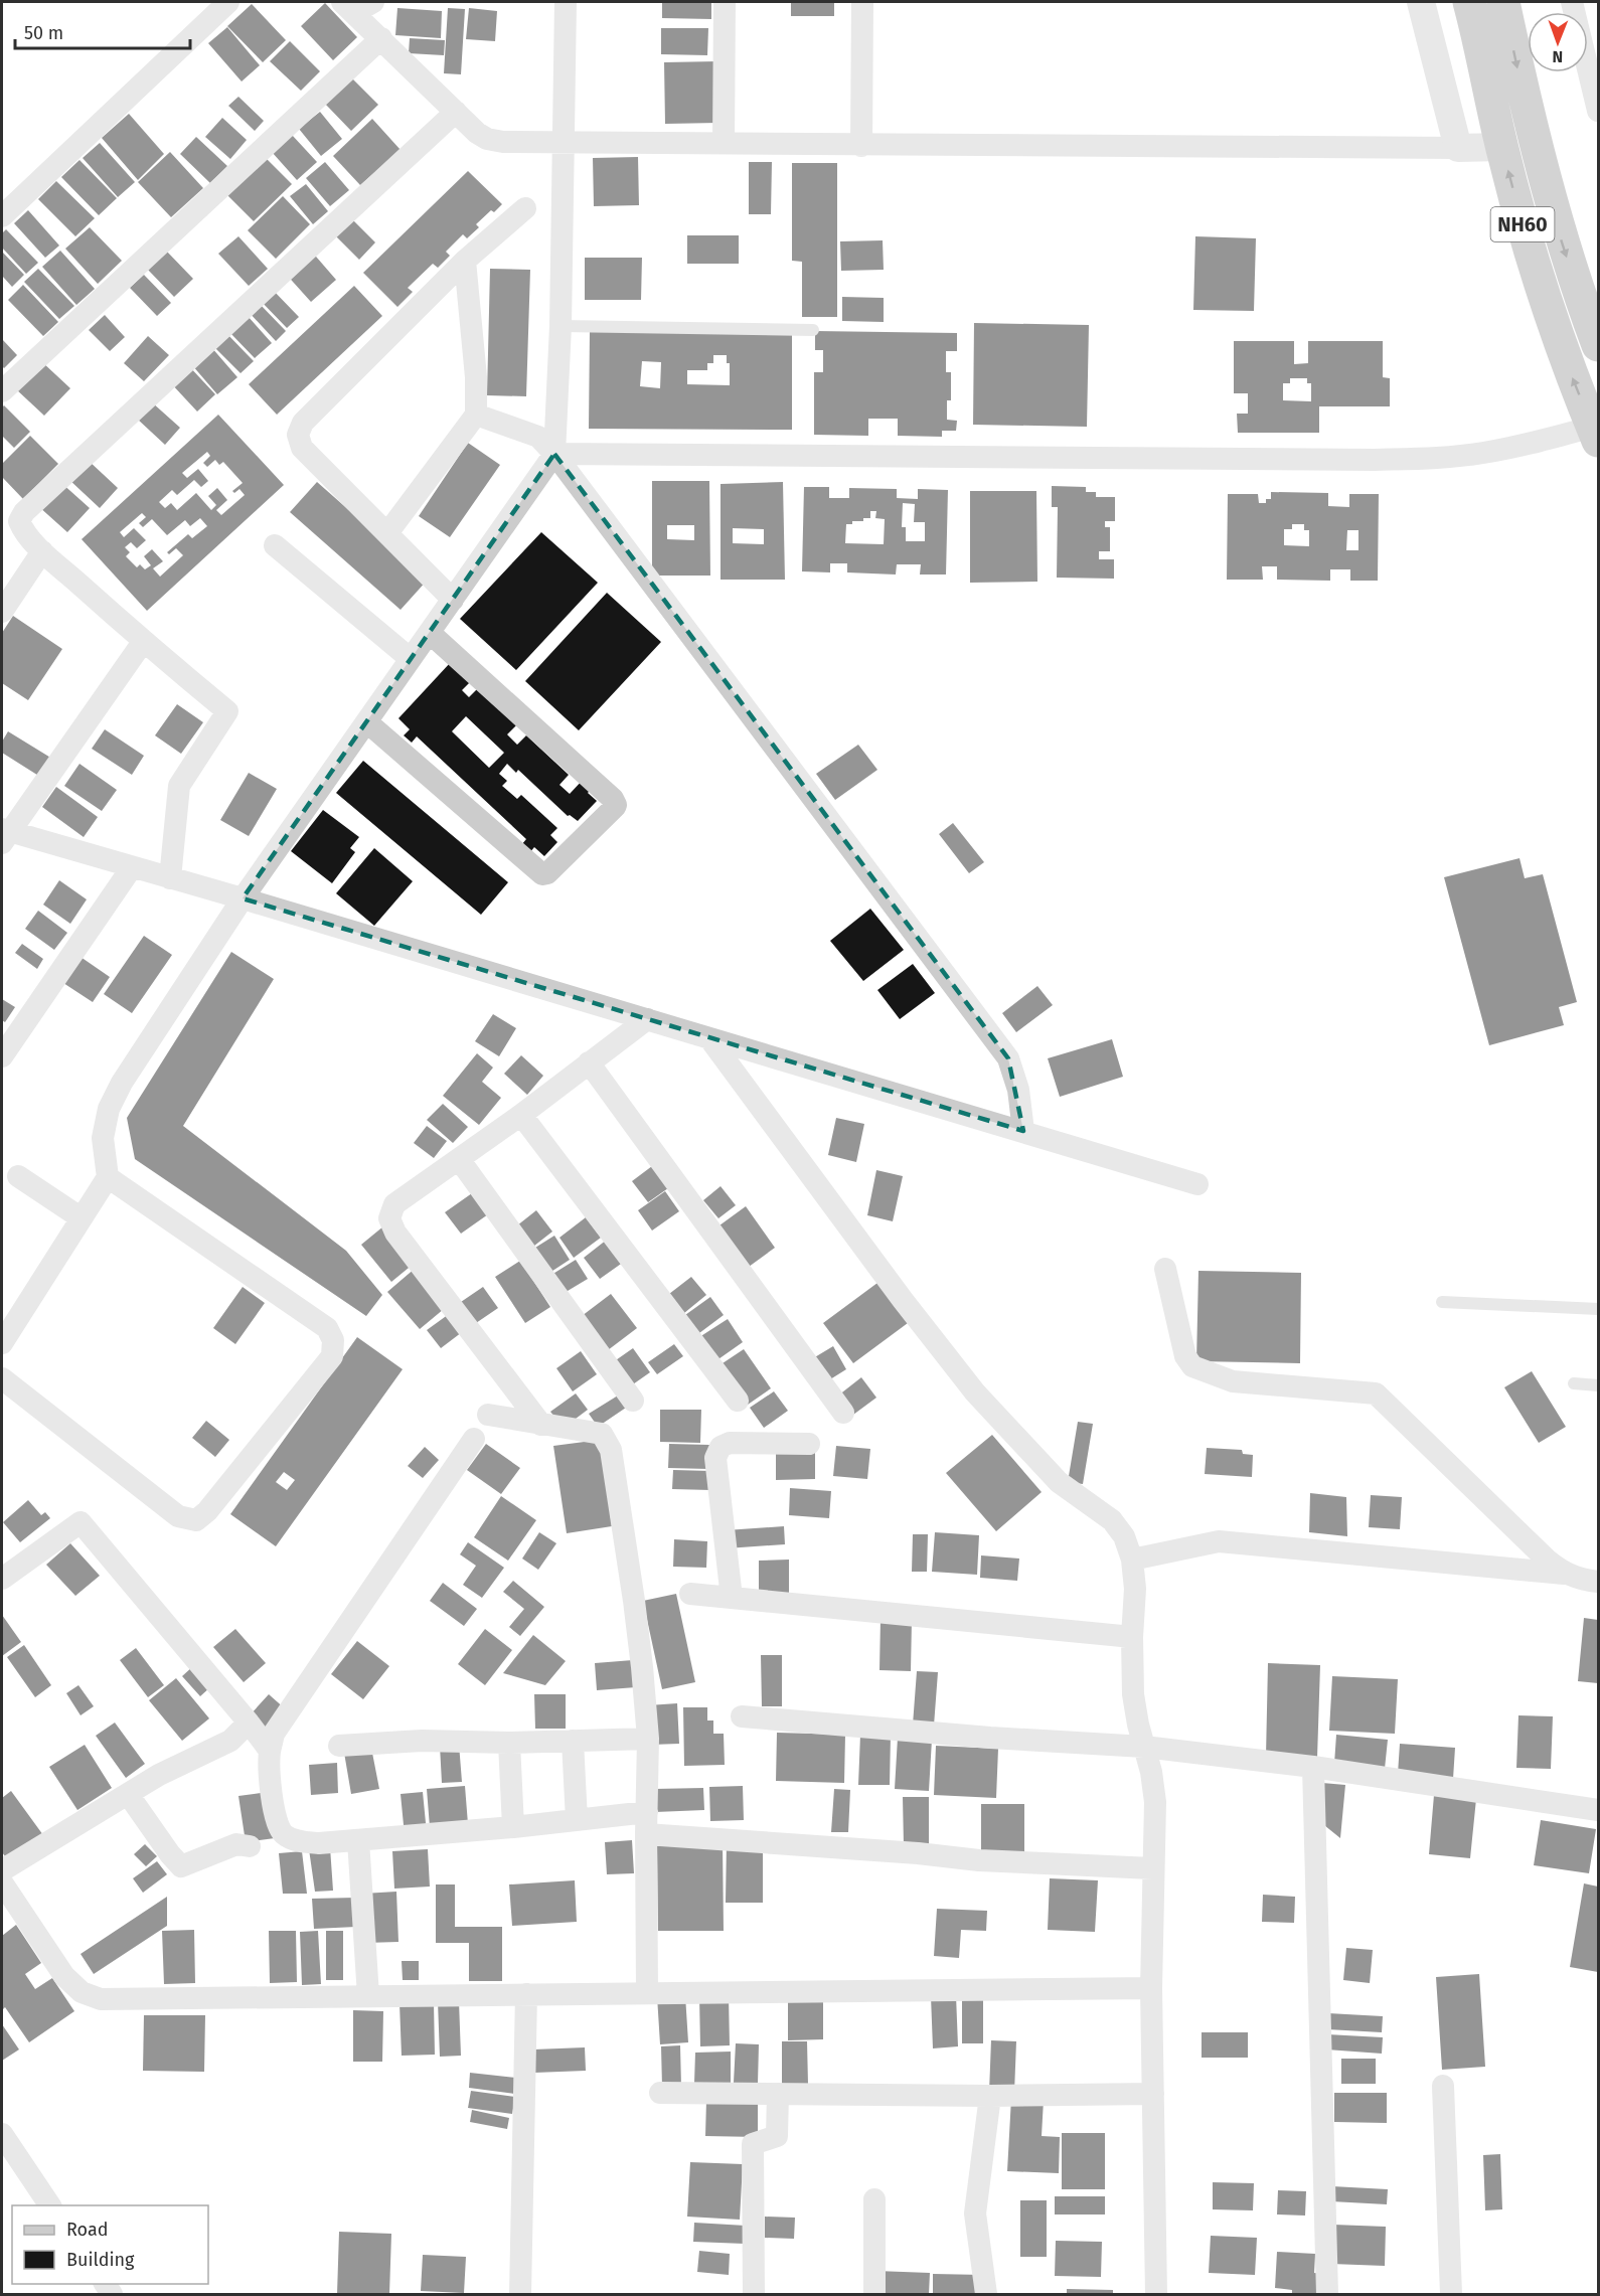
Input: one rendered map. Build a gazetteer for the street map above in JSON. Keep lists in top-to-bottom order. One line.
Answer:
{"streets":{"highway":["NH60"]},"legend":["Road","Building"],"scale_bar":"50 m","north":"bottom"}
